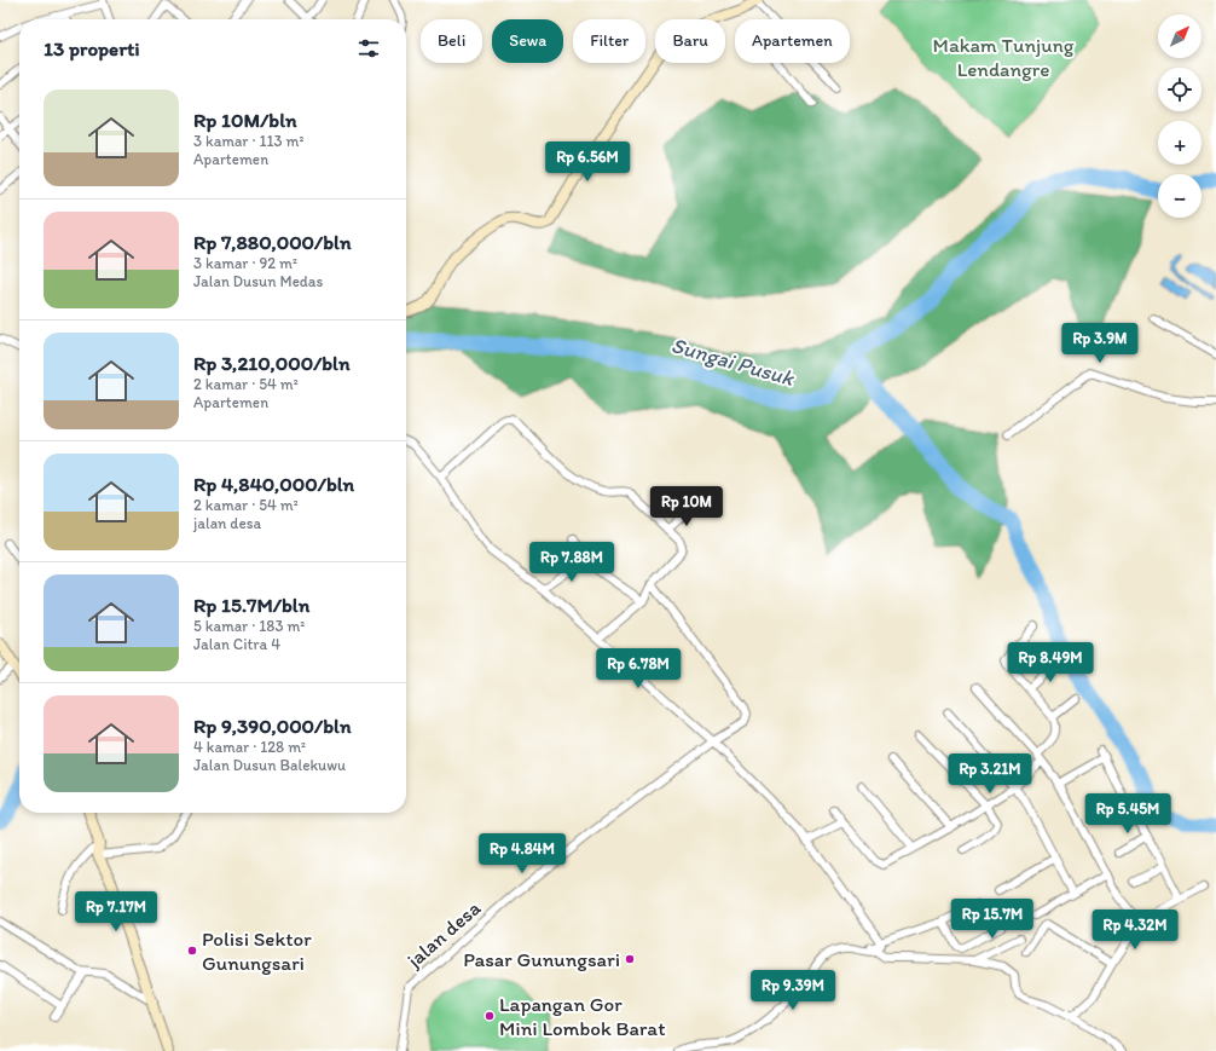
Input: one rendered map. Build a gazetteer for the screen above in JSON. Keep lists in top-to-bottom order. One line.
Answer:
{"streets":{"street":["jalan desa"]},"water":["Sungai Pusuk"],"parks":["Makam Tunjung Lendangre"],"places":["Polisi Sektor Gunungsari","Pasar Gunungsari","Lapangan Gor Mini Lombok Barat"],"north":"top right","page":{"map_buttons":["+","−"],"chip":["Beli","Sewa","Filter","Baru","Apartemen"],"heading":"13 properti","list":[{"name":"Rp 10M/bln","note":"3 kamar · 113 m² · Apartemen"},{"name":"Rp 7,880,000/bln","note":"3 kamar · 92 m² · Jalan Dusun Medas"},{"name":"Rp 3,210,000/bln","note":"2 kamar · 54 m² · Apartemen"},{"name":"Rp 4,840,000/bln","note":"2 kamar · 54 m² · jalan desa"},{"name":"Rp 15.7M/bln","note":"5 kamar · 183 m² · Jalan Citra 4"},{"name":"Rp 9,390,000/bln","note":"4 kamar · 128 m² · Jalan Dusun Balekuwu"}],"price":["Rp 6.56M","Rp 3.9M","Rp 10M","Rp 7.88M","Rp 8.49M","Rp 6.78M","Rp 3.21M","Rp 5.45M","Rp 4.84M","Rp 7.17M","Rp 15.7M","Rp 4.32M","Rp 9.39M"]}}
